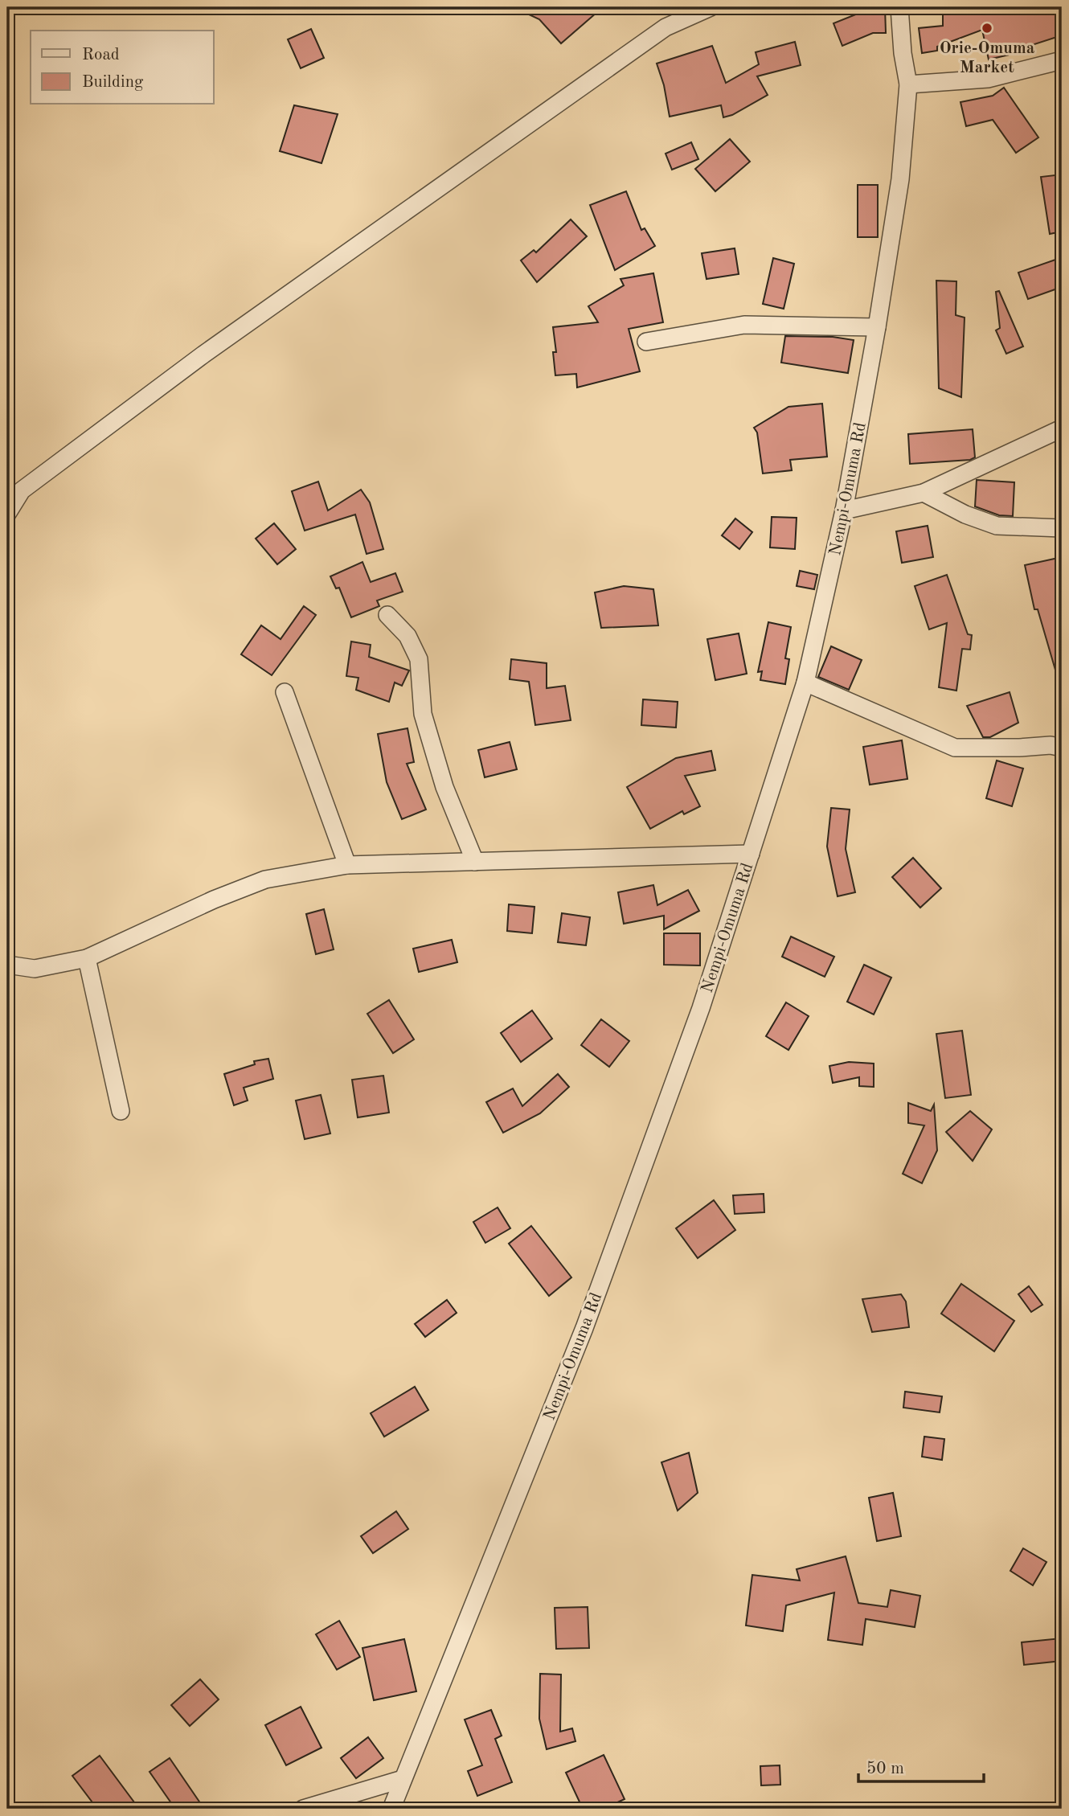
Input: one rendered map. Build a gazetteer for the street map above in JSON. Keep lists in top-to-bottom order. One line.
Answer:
{"streets":{"street":["Nempi-Omuma Rd"]},"places":["Orie-Omuma Market"],"legend":["Road","Building"],"scale_bar":"50 m"}
